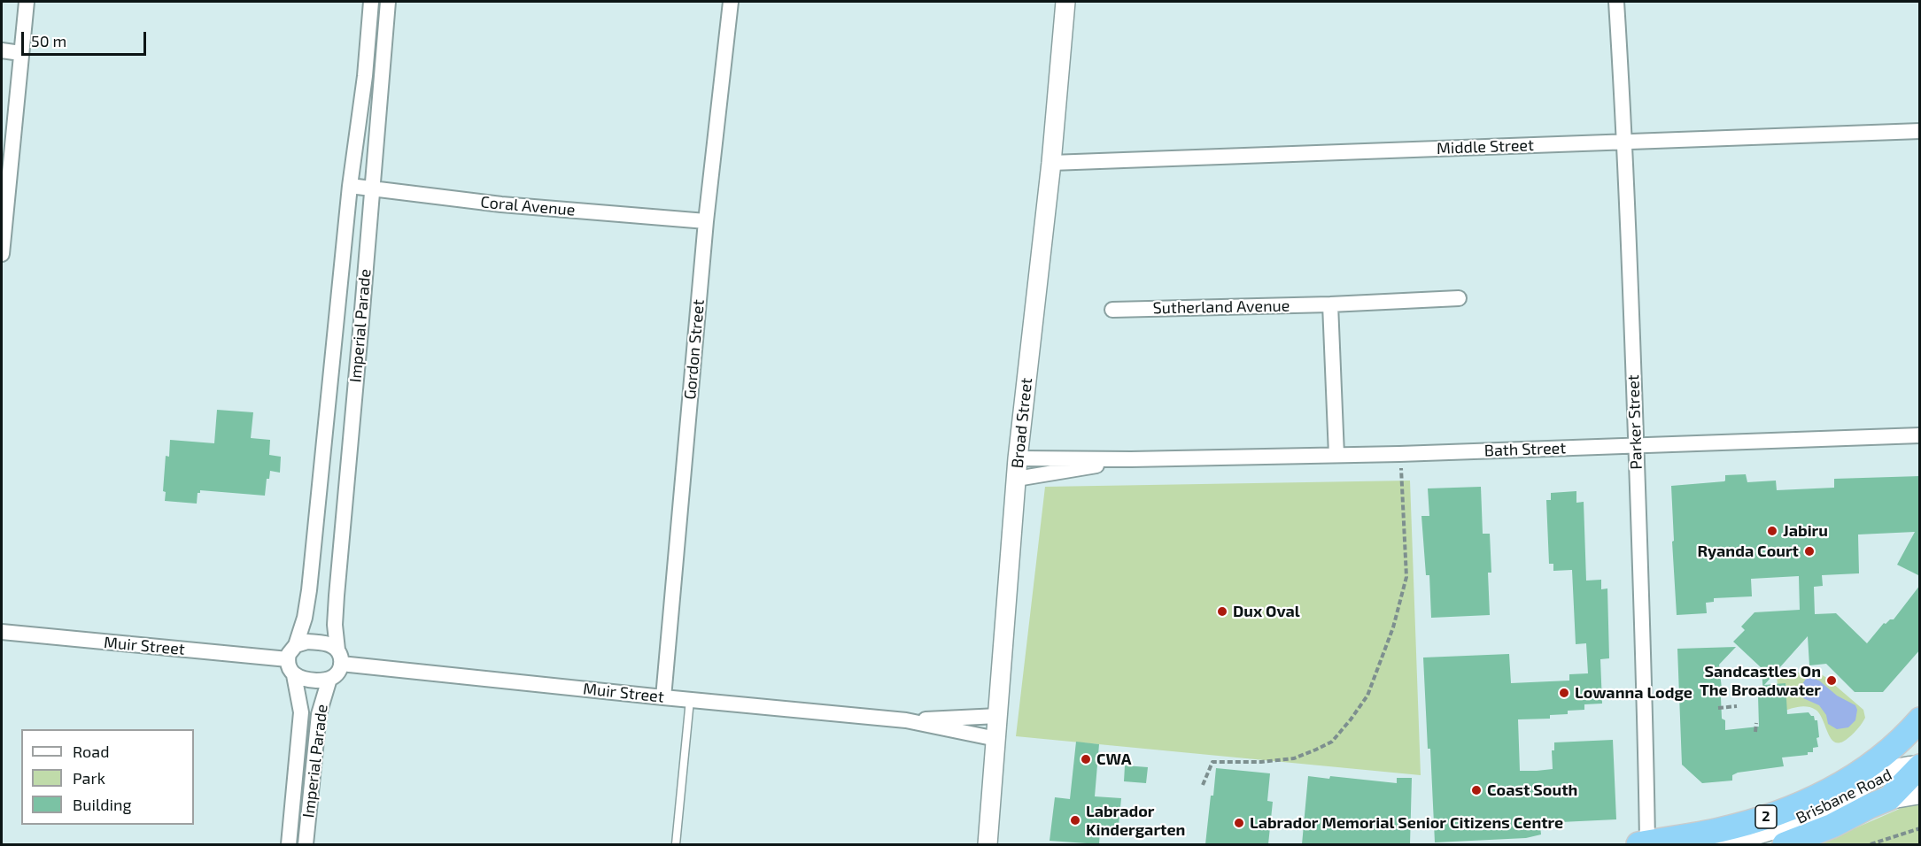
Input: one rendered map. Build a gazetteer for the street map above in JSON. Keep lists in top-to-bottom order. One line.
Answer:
{"streets":{"highway":["Brisbane Road","2"],"street":["Middle Street","Coral Avenue","Sutherland Avenue","Imperial Parade","Gordon Street","Parker Street","Broad Street","Bath Street","Muir Street"]},"crossings":[["Middle Street","Parker Street"],["Middle Street","Broad Street"],["Coral Avenue","Imperial Parade"],["Coral Avenue","Gordon Street"],["Imperial Parade","Muir Street"],["Gordon Street","Muir Street"],["Parker Street","Bath Street"],["Parker Street","Brisbane Road"],["Broad Street","Bath Street"],["Broad Street","Muir Street"],["Brisbane Road","2"]],"places":["Jabiru","Ryanda Court","Dux Oval","Sandcastles On The Broadwater","Lowanna Lodge","CWA","Coast South","Labrador Kindergarten","Labrador Memorial Senior Citizens Centre"],"legend":["Road","Park","Building"],"scale_bar":"50 m"}
